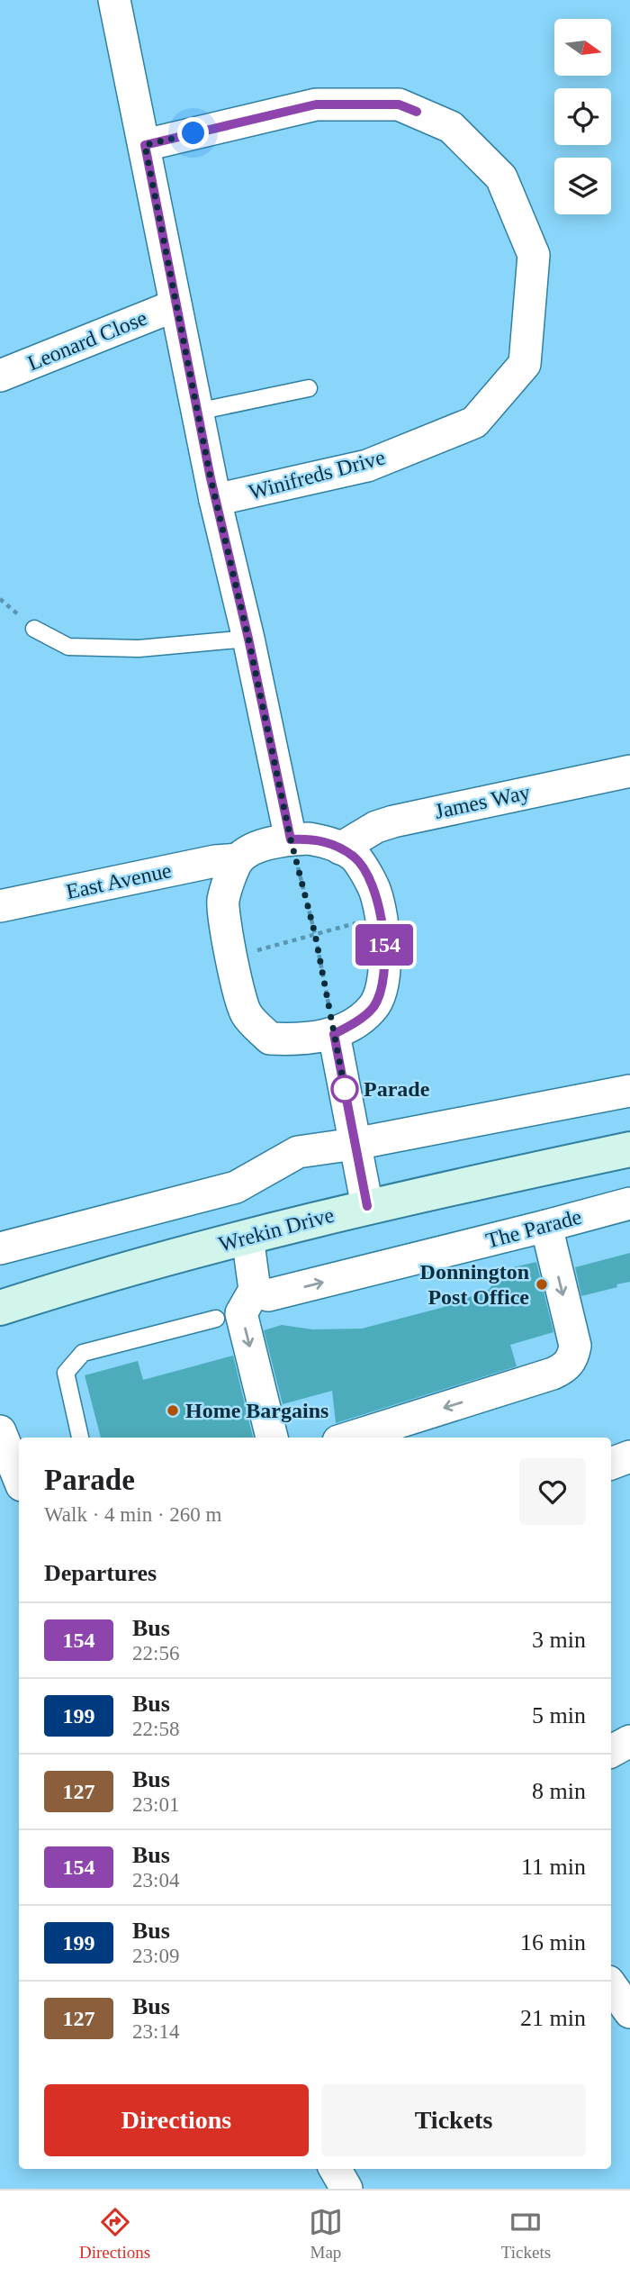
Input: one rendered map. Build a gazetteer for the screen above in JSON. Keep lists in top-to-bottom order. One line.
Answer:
{"streets":{"street":["Leonard Close","Winifreds Drive","James Way","East Avenue","The Parade","Wrekin Drive"]},"places":["Parade","Donnington Post Office","Home Bargains"],"lines":["bus line 154"],"north":"right","page":{"on_map":"154","heading":[["Parade","Walk · 4 min · 260 m"],"Departures"],"list":[{"mark":"154","name":"Bus","note":"22:56","value":"3 min"},{"mark":"199","name":"Bus","note":"22:58","value":"5 min"},{"mark":"127","name":"Bus","note":"23:01","value":"8 min"},{"mark":"154","name":"Bus","note":"23:04","value":"11 min"},{"mark":"199","name":"Bus","note":"23:09","value":"16 min"},{"mark":"127","name":"Bus","note":"23:14","value":"21 min"}],"buttons":["Directions","Tickets"],"tabs":["Directions","Map","Tickets"]}}
